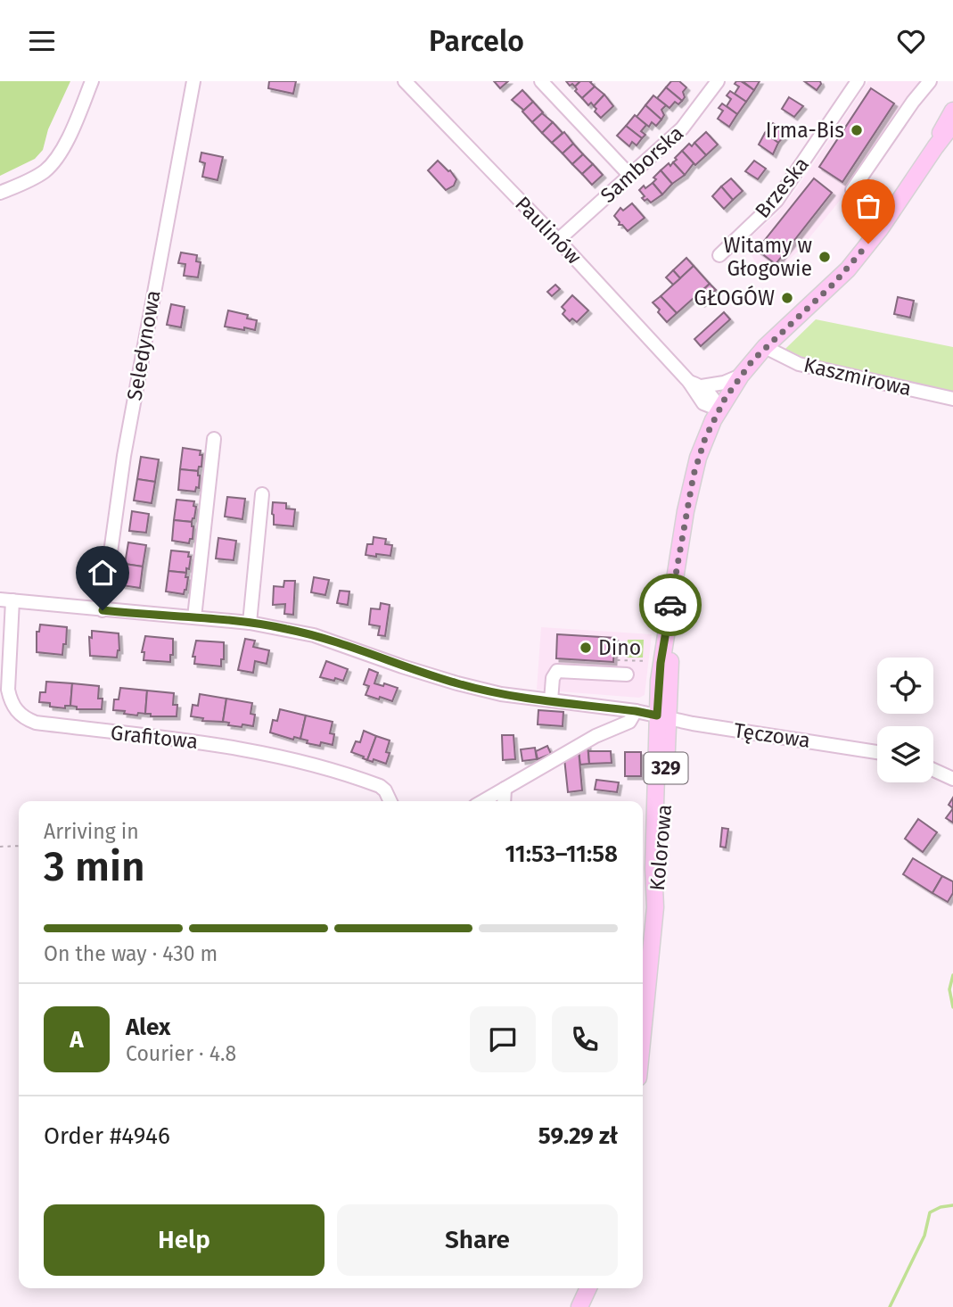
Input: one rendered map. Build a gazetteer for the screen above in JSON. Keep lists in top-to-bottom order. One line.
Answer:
{"streets":{"main road":["329","Kolorowa"],"street":["Samborska","Brzeska","Paulinów","Seledynowa","Kaszmirowa","Tęczowa","Grafitowa"]},"crossings":[["Samborska","Paulinów"],["Paulinów","329"],["Paulinów","Kolorowa"],["Seledynowa","Tęczowa"],["Kaszmirowa","329"],["Tęczowa","Grafitowa"],["Tęczowa","Kolorowa"],["329","Kolorowa"]],"places":["Irma-Bis","Witamy w Głogowie","GŁOGÓW","Dino"],"page":{"header":"Parcelo","heading":["3 min","Arriving in","11:53–11:58"],"panel":["Alex","Courier · 4.8","Order #4946","59.29 zł"],"bar":"On the way · 430 m","round":"A","buttons":["Help","Share"]}}
